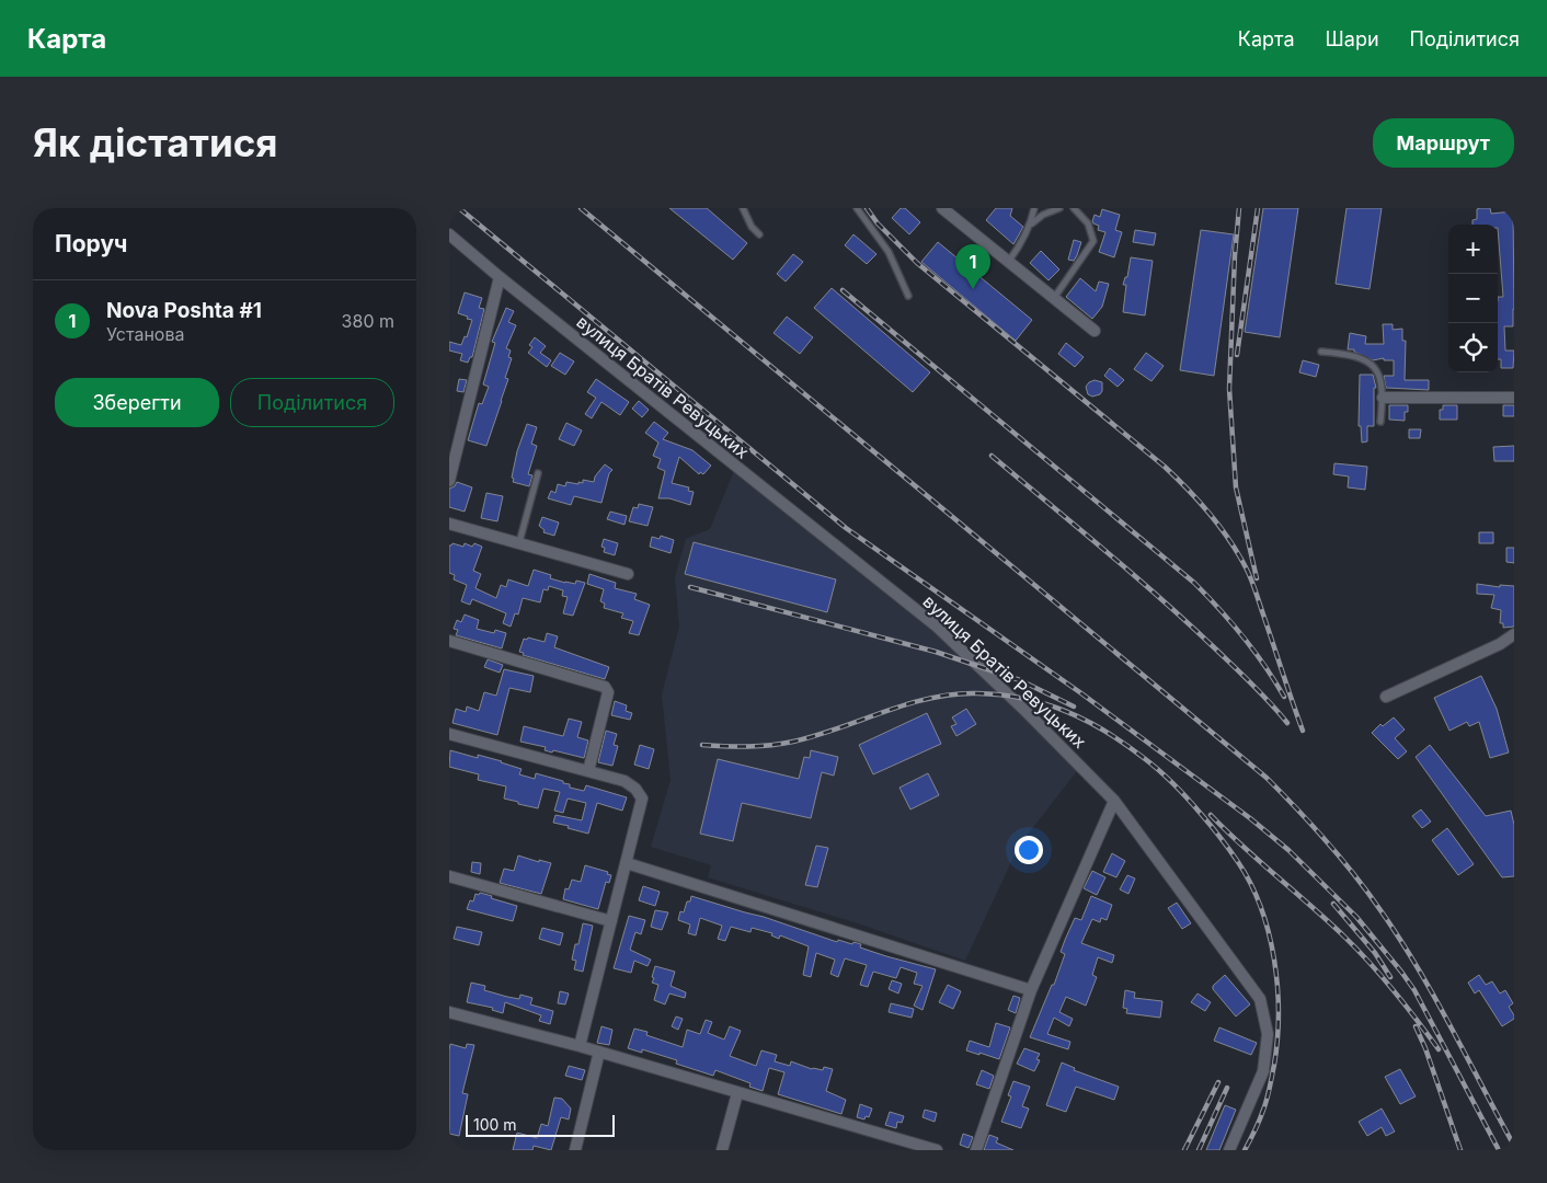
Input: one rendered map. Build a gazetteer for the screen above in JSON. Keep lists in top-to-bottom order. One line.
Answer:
{"streets":{"street":["вулиця Братів Ревуцьких"]},"scale_bar":"100 m","page":{"header":"Карта","nav":["Карта","Шари","Поділитися"],"buttons":["Маршрут",["Зберегти","Поділитися"]],"title":"Як дістатися","heading":"Поруч","map_buttons":["+","−"],"pins":"1","list":[{"mark":"1","name":"Nova Poshta #1","note":"Установа","value":"380 m"}],"scale":"100 m"}}
